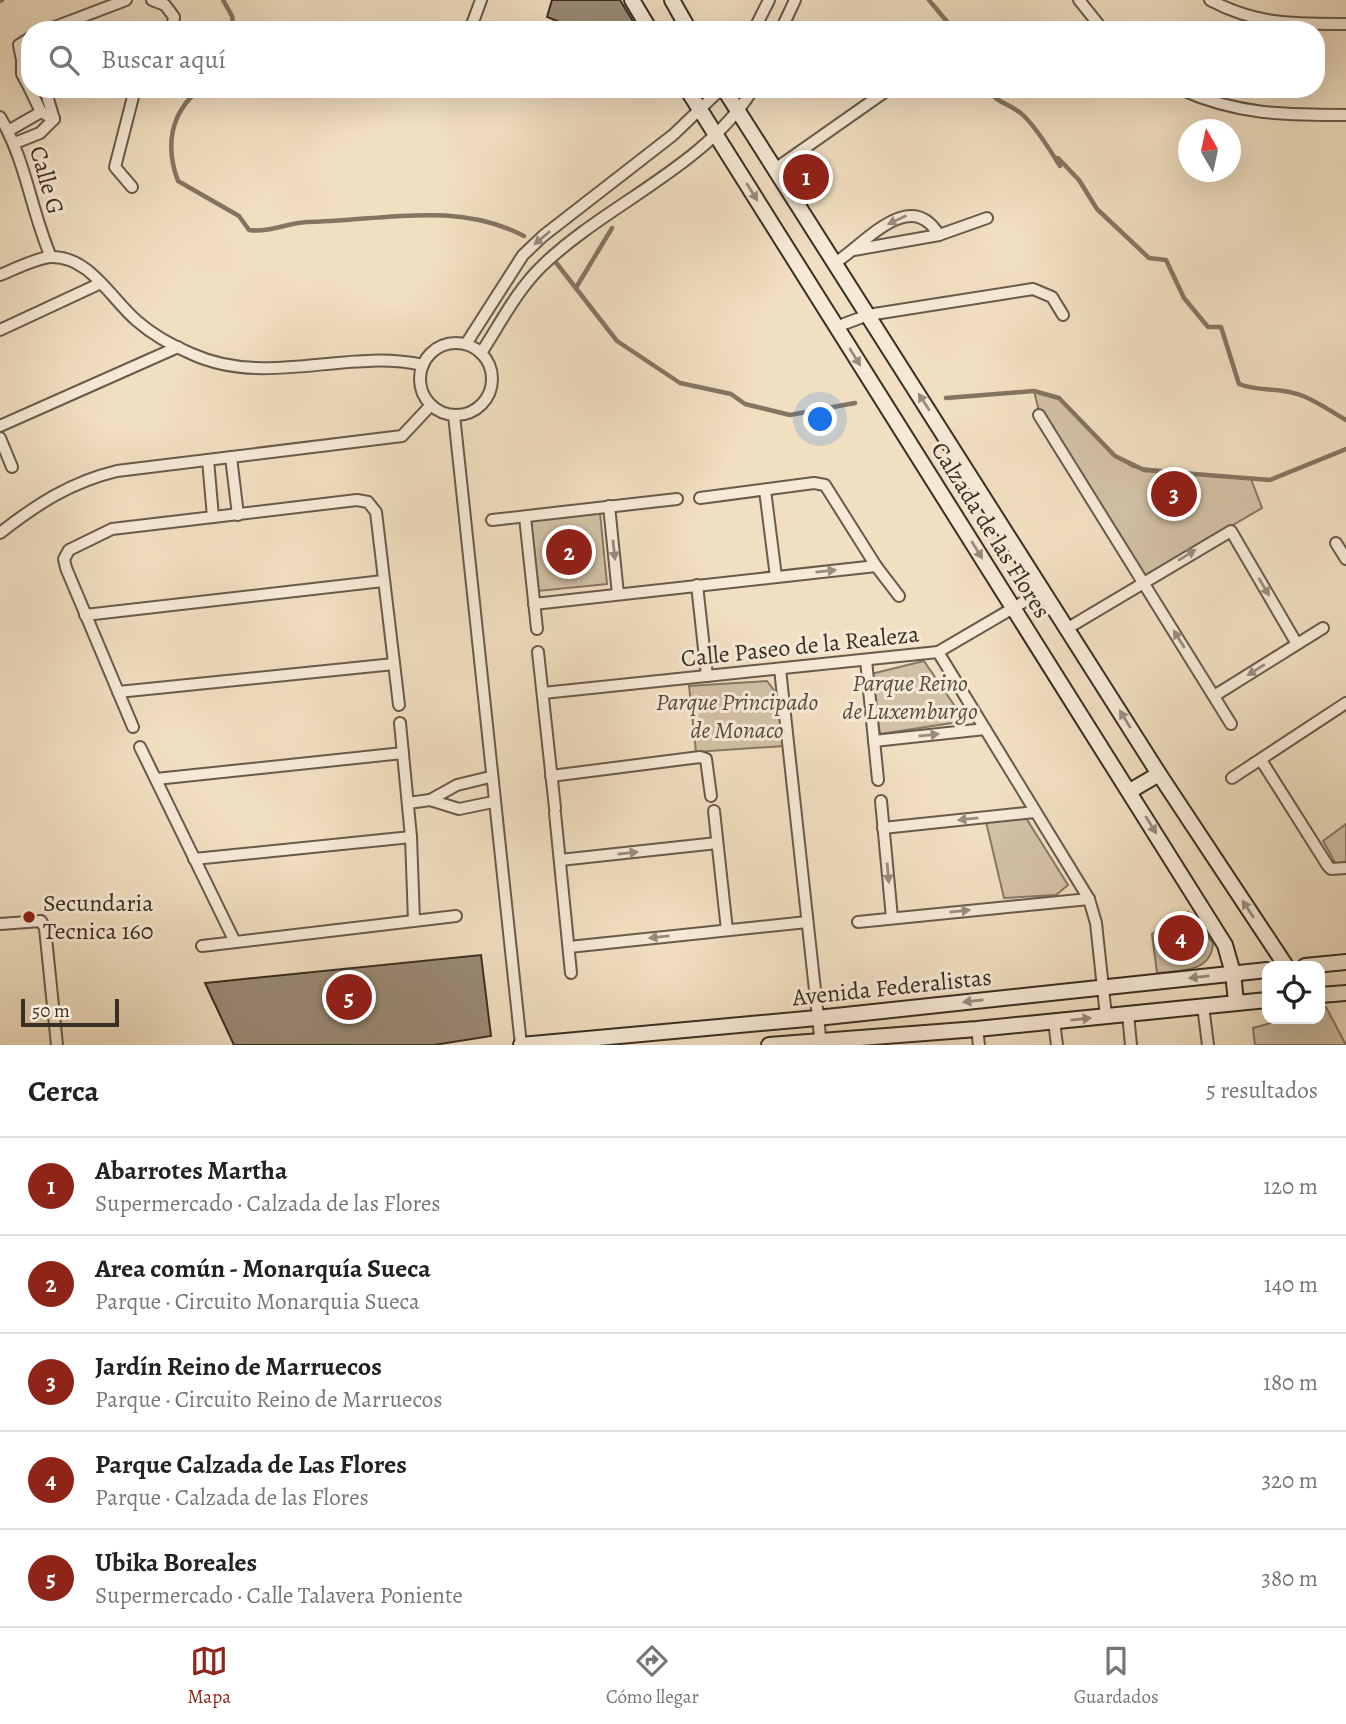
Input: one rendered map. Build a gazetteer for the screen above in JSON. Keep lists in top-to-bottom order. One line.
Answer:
{"streets":{"street":["Calle G","Calzada de las Flores","Calle Paseo de la Realeza","Avenida Federalistas"]},"crossings":[["Calzada de las Flores","Calle Paseo de la Realeza"],["Calzada de las Flores","Avenida Federalistas"]],"parks":["Parque Reino de Luxemburgo","Parque Principado de Monaco"],"places":["Secundaria Tecnica 160"],"scale_bar":"50 m","north":"top","page":{"search":"Buscar aquí","pins":["1","3","2","4","5"],"scale":"50 m","heading":["Cerca","5 resultados"],"list":[{"mark":"1","name":"Abarrotes Martha","note":"Supermercado · Calzada de las Flores","value":"120 m"},{"mark":"2","name":"Area común - Monarquía Sueca","note":"Parque · Circuito Monarquia Sueca","value":"140 m"},{"mark":"3","name":"Jardín Reino de Marruecos","note":"Parque · Circuito Reino de Marruecos","value":"180 m"},{"mark":"4","name":"Parque Calzada de Las Flores","note":"Parque · Calzada de las Flores","value":"320 m"},{"mark":"5","name":"Ubika Boreales","note":"Supermercado · Calle Talavera Poniente","value":"380 m"}],"nav":["Mapa","Cómo llegar","Guardados"]}}
